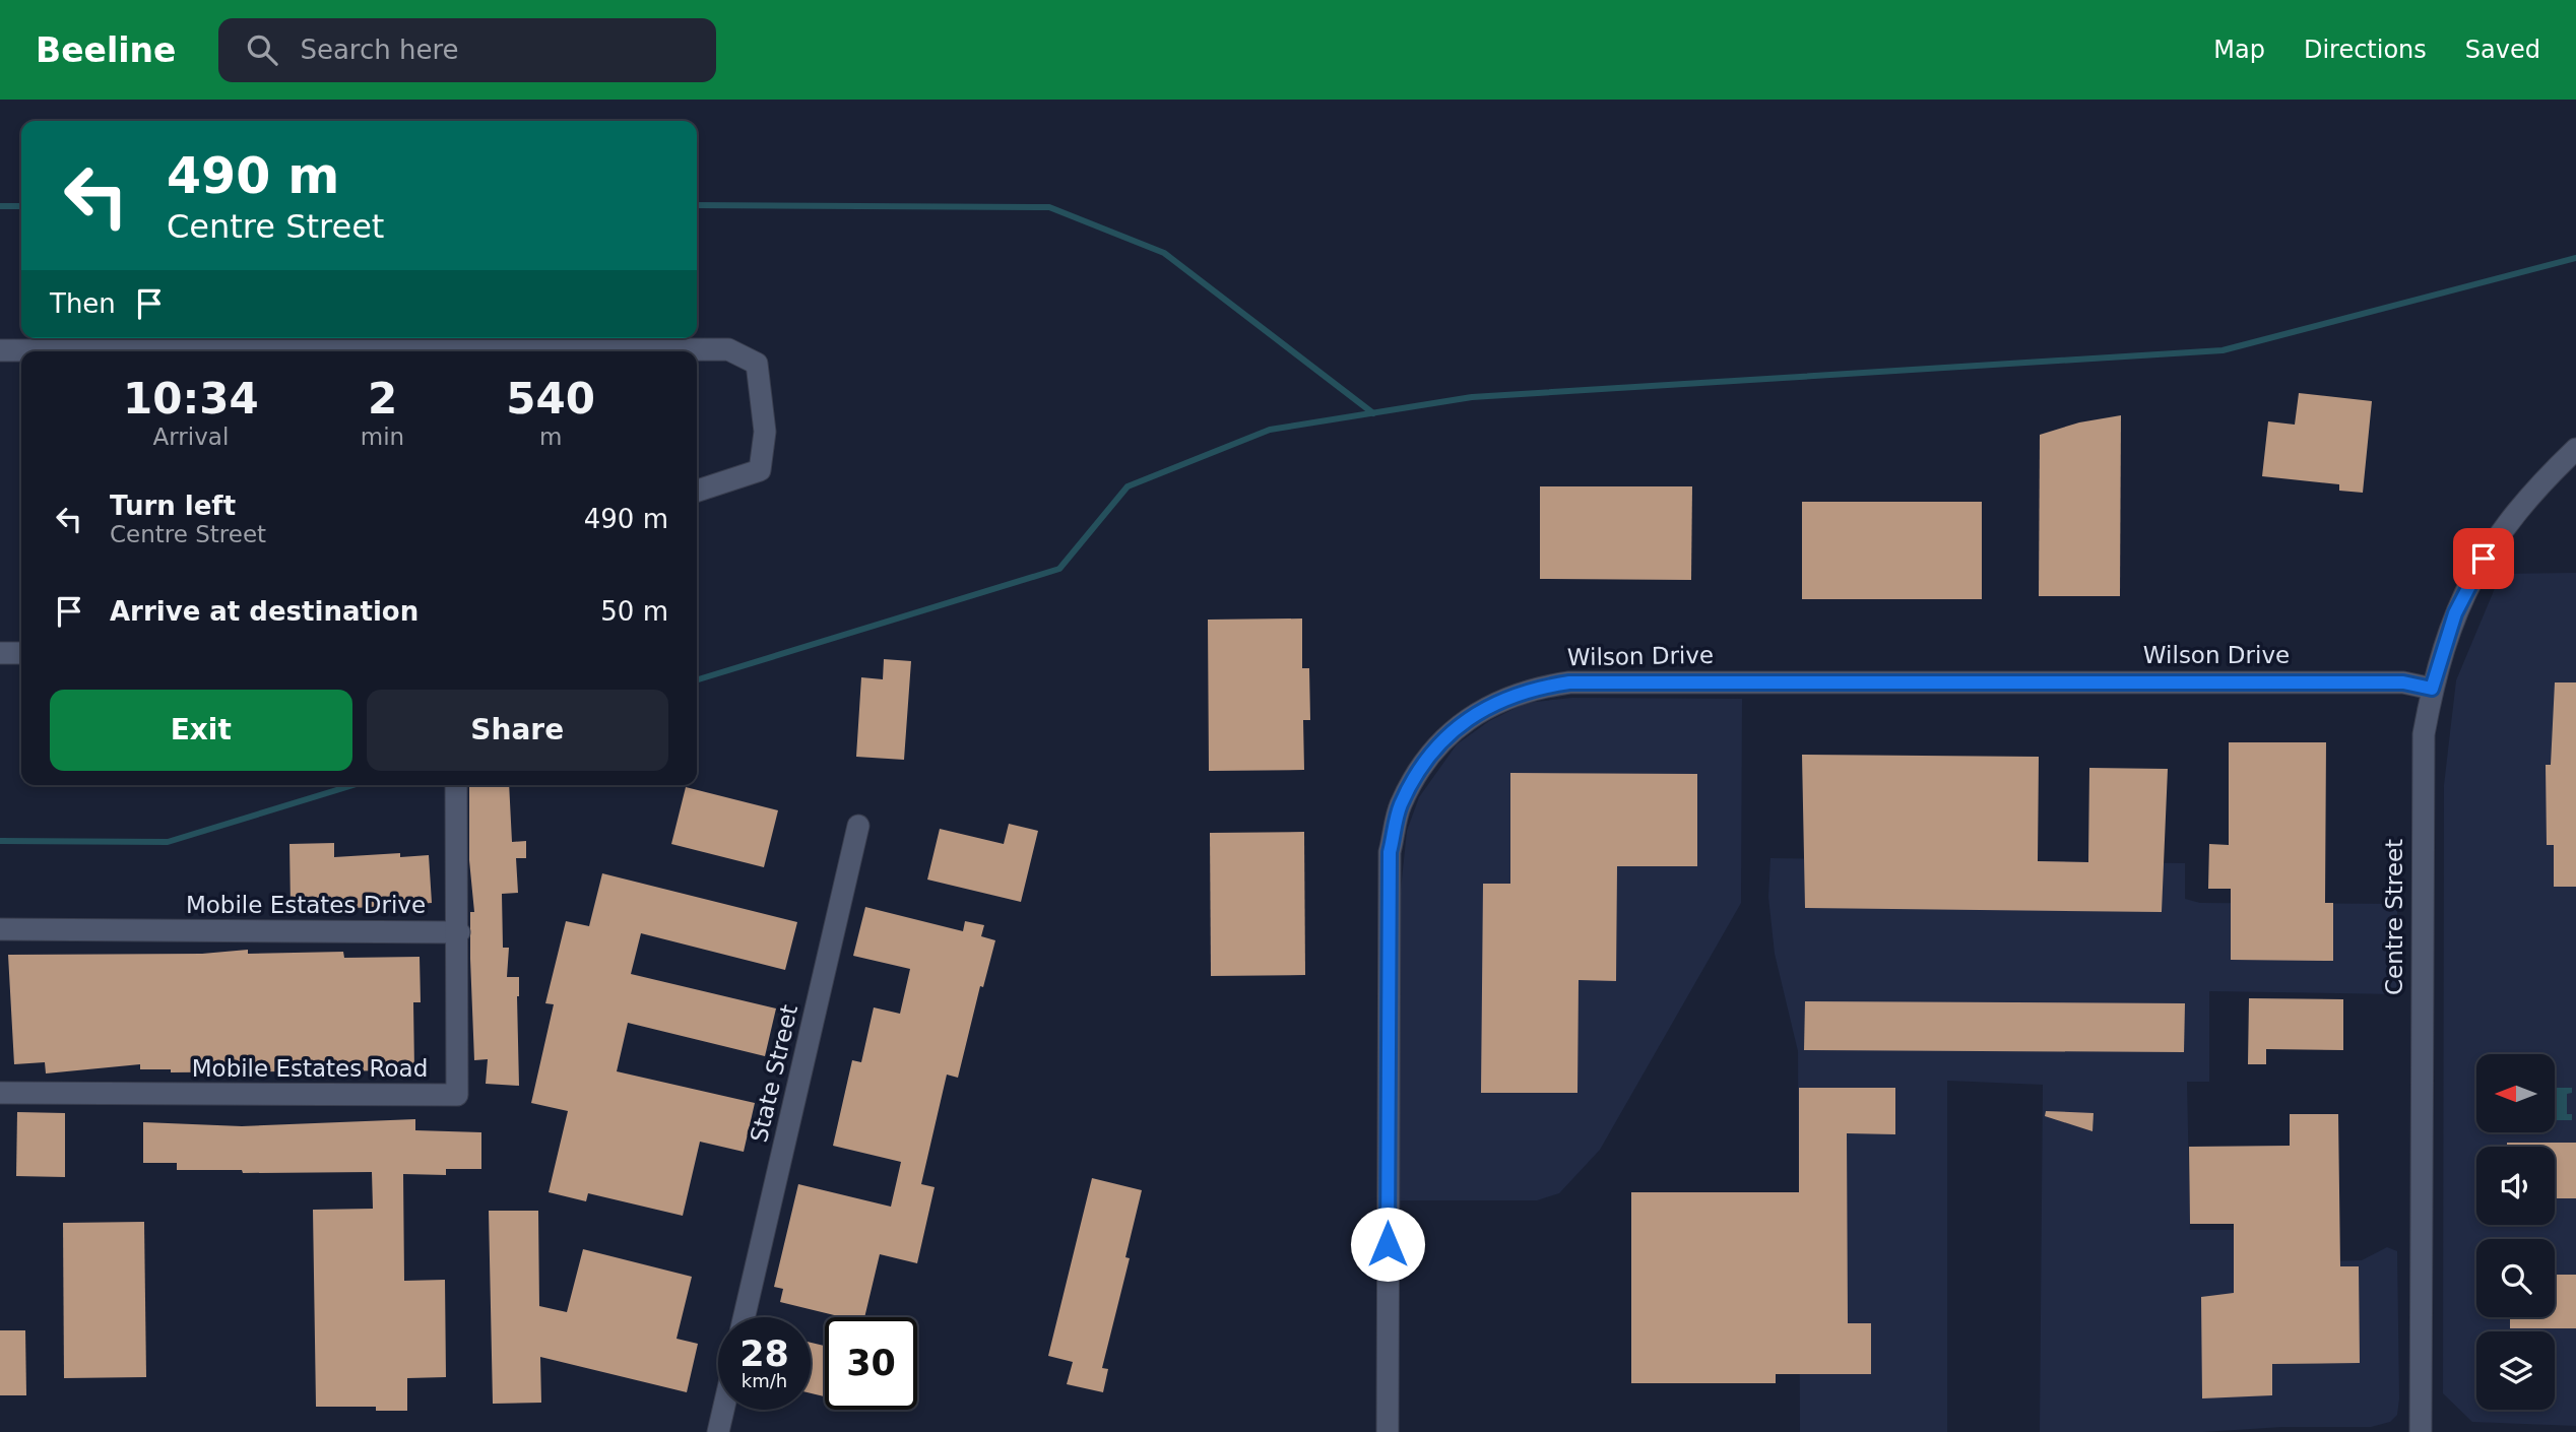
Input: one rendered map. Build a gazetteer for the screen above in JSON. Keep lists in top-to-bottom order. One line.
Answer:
{"streets":{"street":["Wilson Drive","Mobile Estates Drive","Centre Street","Mobile Estates Road","State Street"]},"crossings":[["Wilson Drive","Centre Street"],["Mobile Estates Drive","Mobile Estates Road"]],"north":"left","page":{"header":"Beeline","search":"Search here","nav":["Map","Directions","Saved"],"turn":["490 m","Centre Street"],"then":"Then","eta":["10:34","Arrival","2","min","540","m"],"list":[{"name":"Turn left","note":"Centre Street","value":"490 m"},{"name":"Arrive at destination","value":"50 m"}],"buttons":["Exit","Share"],"speed":"28 km/h","limit":"30"}}
